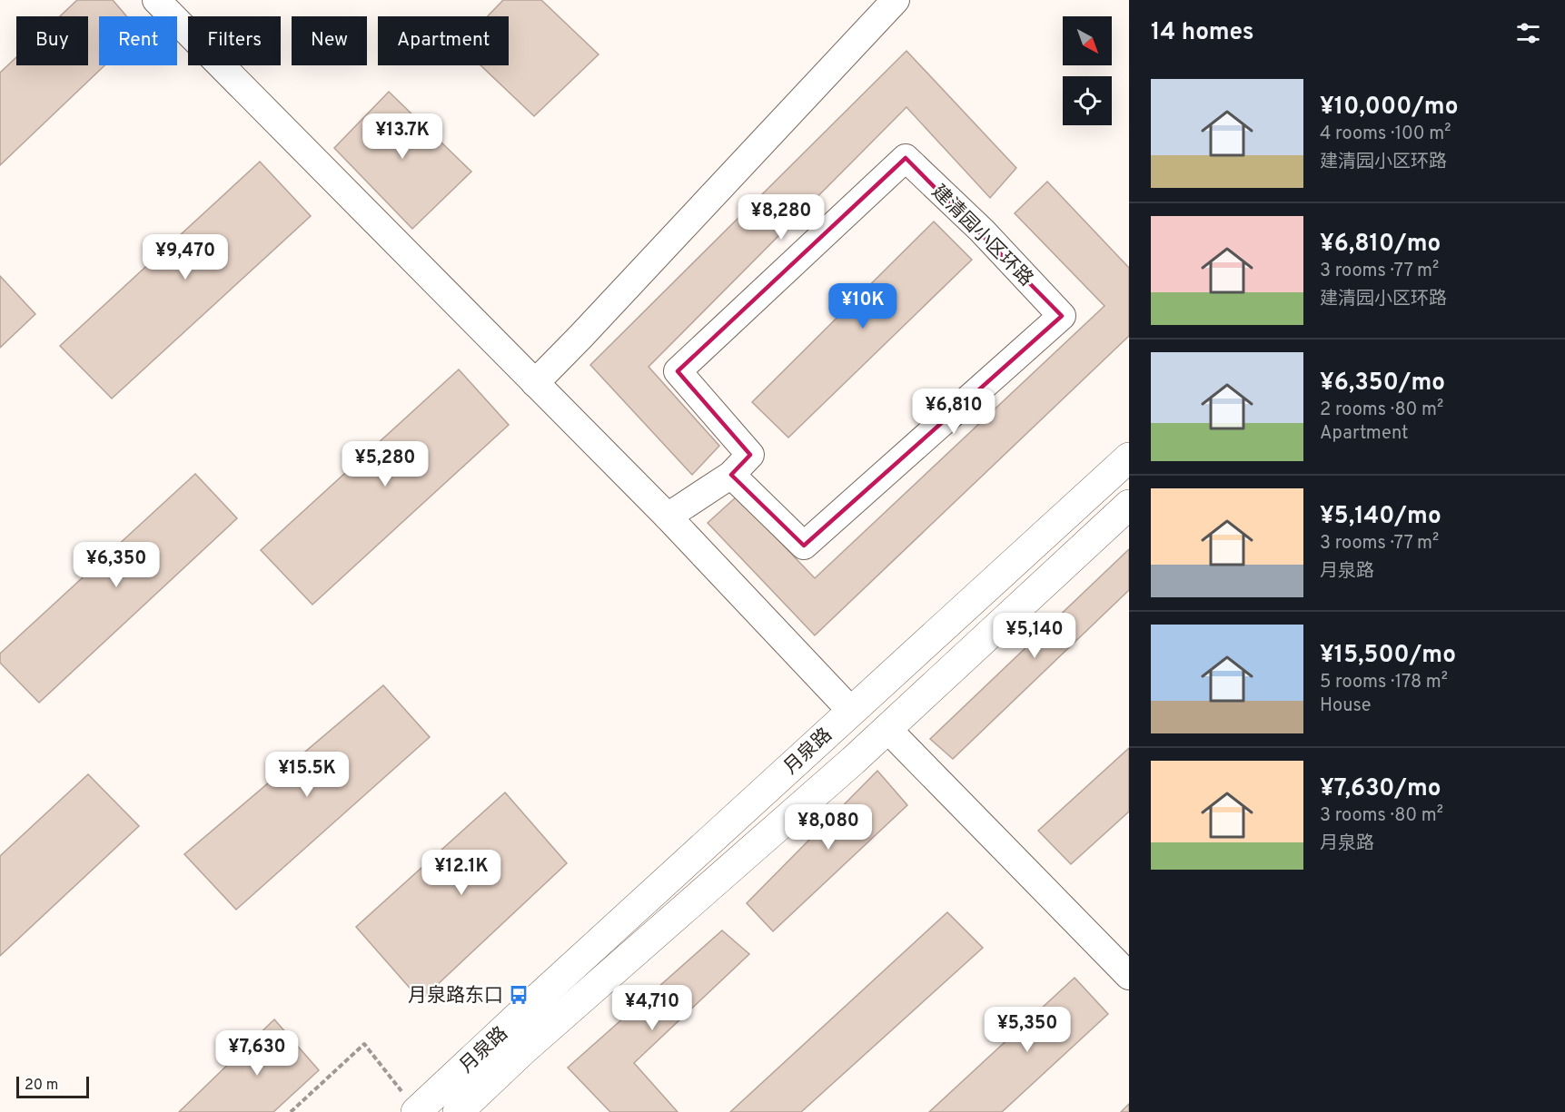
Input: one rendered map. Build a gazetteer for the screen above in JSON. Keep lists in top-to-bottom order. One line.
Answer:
{"streets":{"main road":["月泉路"],"street":["建清园小区环路"]},"places":{"bus stop":["月泉路东口"]},"scale_bar":"20 m","north":"bottom right","page":{"heading":"14 homes","chip":["Buy","Rent","Filters","New","Apartment"],"list":[{"name":"¥10,000/mo","note":"4 rooms · 100 m² · 建清园小区环路"},{"name":"¥6,810/mo","note":"3 rooms · 77 m² · 建清园小区环路"},{"name":"¥6,350/mo","note":"2 rooms · 80 m² · Apartment"},{"name":"¥5,140/mo","note":"3 rooms · 77 m² · 月泉路"},{"name":"¥15,500/mo","note":"5 rooms · 178 m² · House"},{"name":"¥7,630/mo","note":"3 rooms · 80 m² · 月泉路"}],"price":["¥13.7K","¥8,280","¥9,470","¥10K","¥6,810","¥5,280","¥6,350","¥5,140","¥15.5K","¥8,080","¥12.1K","¥4,710","¥5,350","¥7,630"],"scale":"20 m"}}
